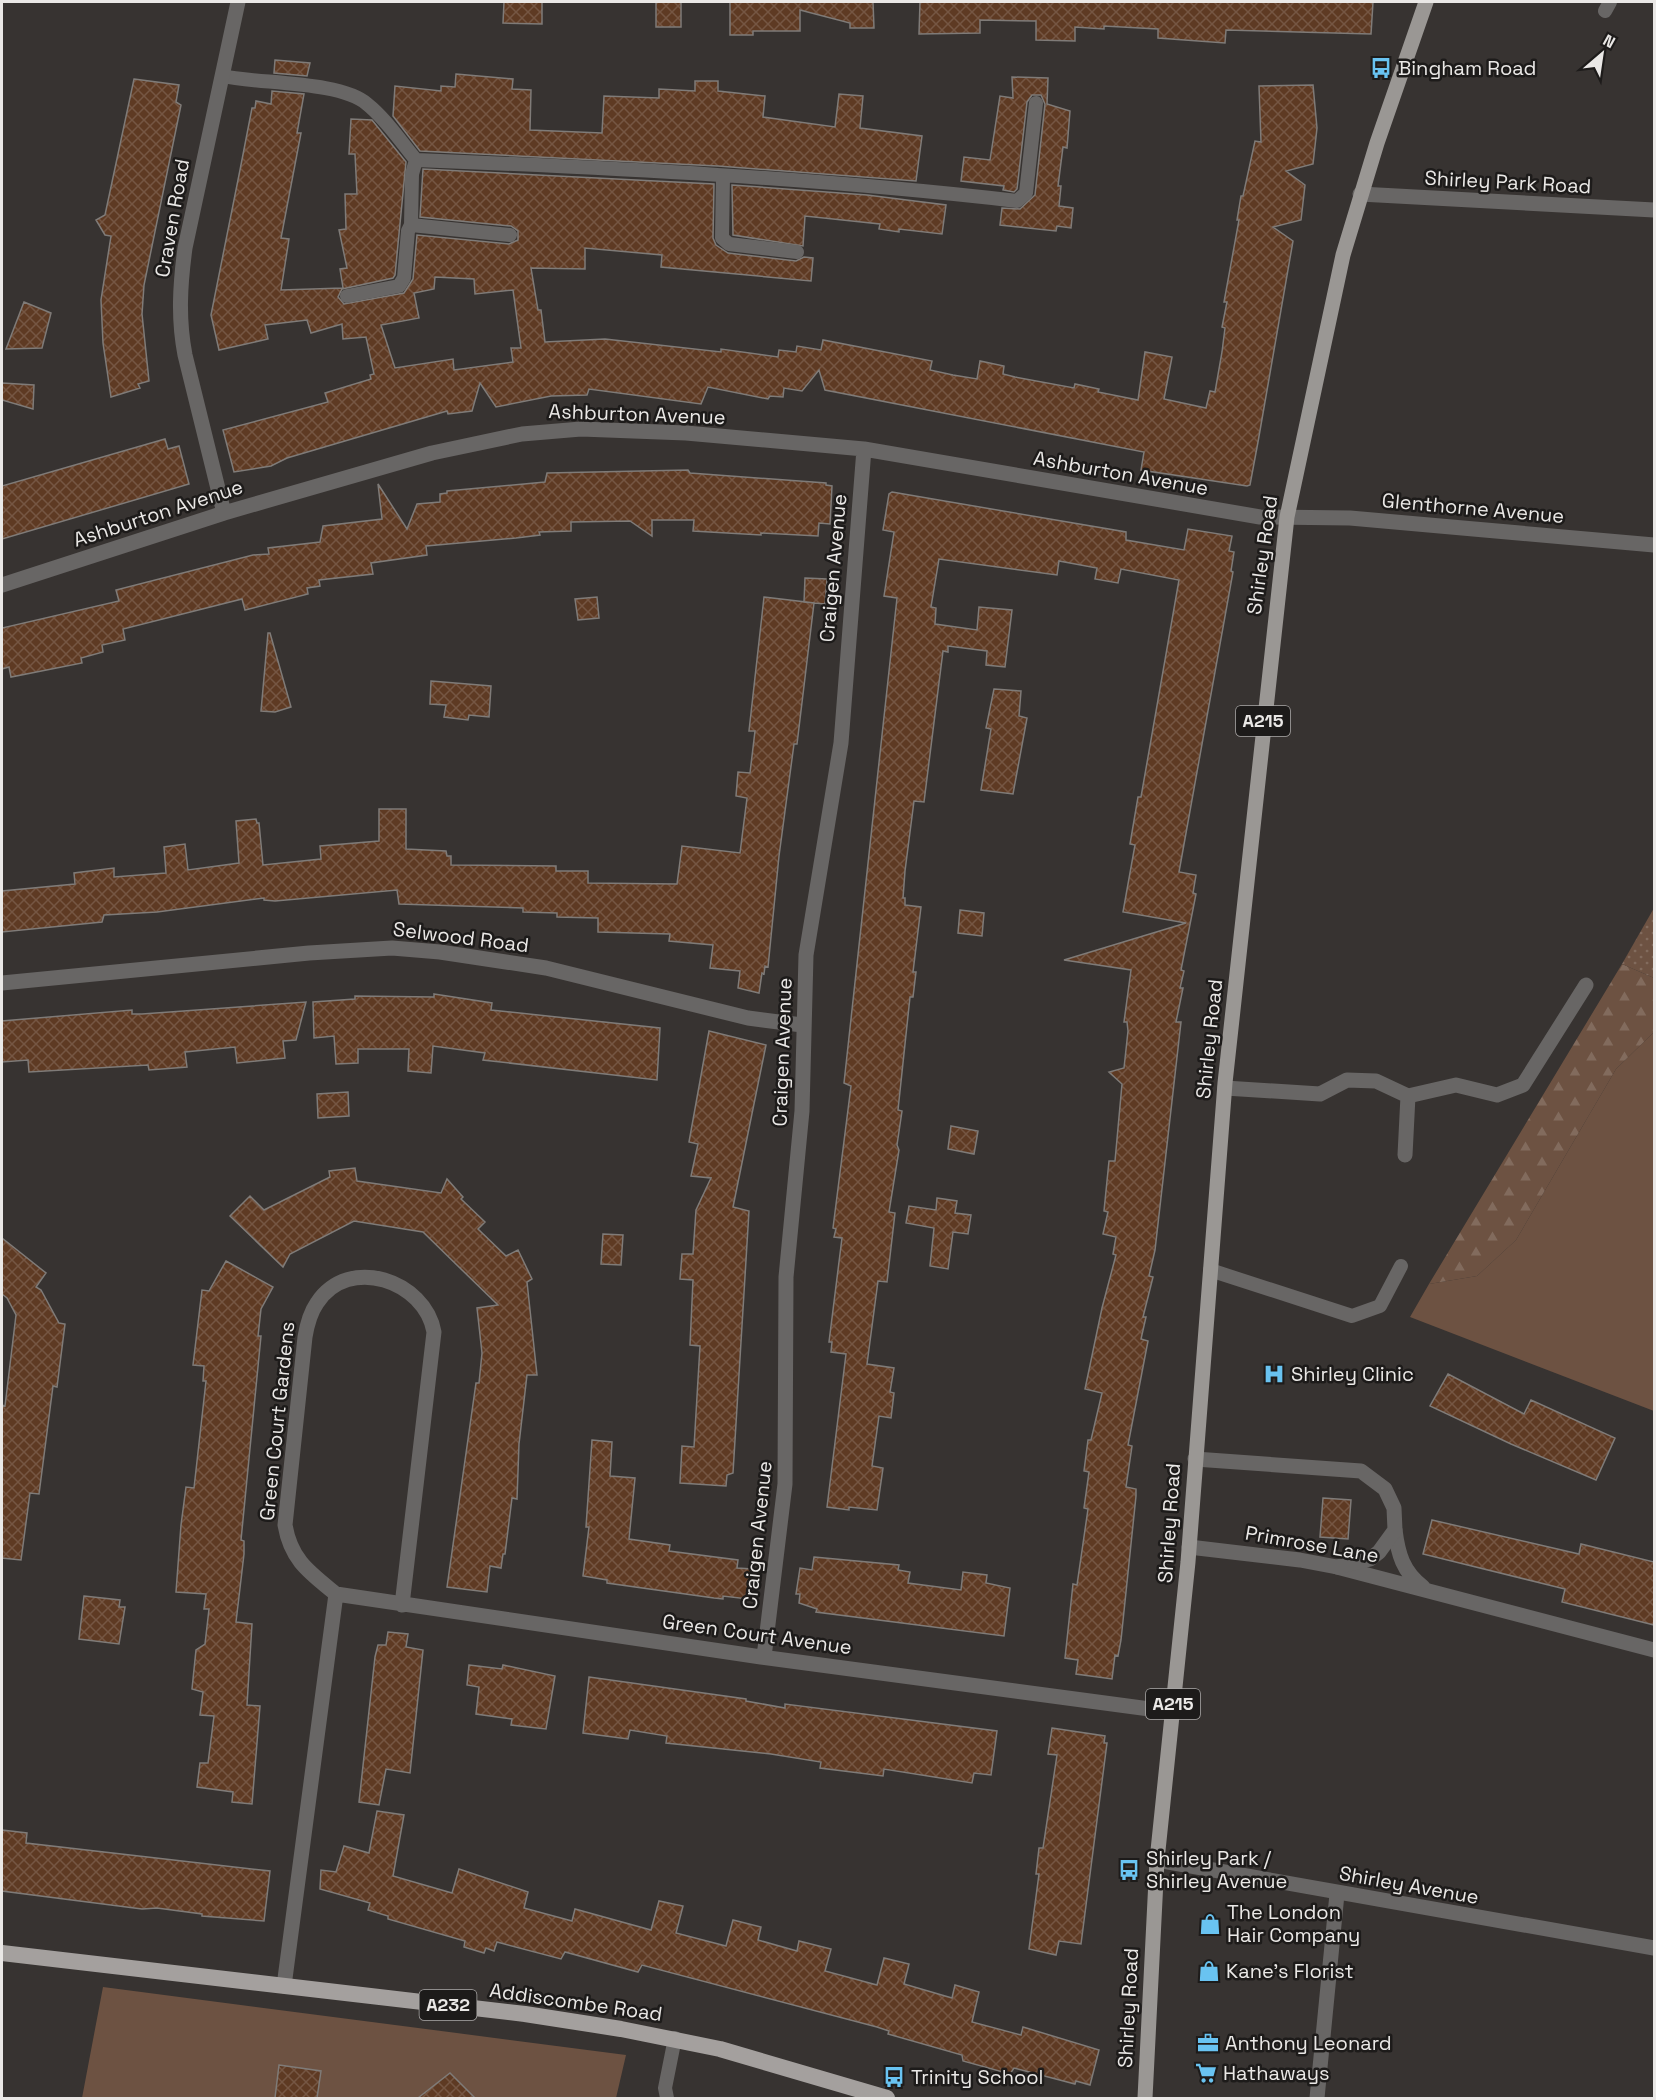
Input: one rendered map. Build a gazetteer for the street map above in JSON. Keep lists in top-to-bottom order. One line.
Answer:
{"streets":{"highway":["Addiscombe Road","A232"],"main road":["Shirley Road","A215"],"street":["Shirley Park Road","Craven Road","Ashburton Avenue","Glenthorne Avenue","Craigen Avenue","Selwood Road","Green Court Gardens","Primrose Lane","Green Court Avenue","Shirley Avenue"]},"crossings":[["Shirley Park Road","Shirley Road"],["Craven Road","Ashburton Avenue"],["Ashburton Avenue","Glenthorne Avenue"],["Ashburton Avenue","Shirley Road"],["Ashburton Avenue","Craigen Avenue"],["Glenthorne Avenue","Shirley Road"],["Shirley Road","Primrose Lane"],["Shirley Road","Green Court Avenue"],["Shirley Road","Shirley Avenue"],["Craigen Avenue","Selwood Road"],["Craigen Avenue","Green Court Avenue"],["Green Court Gardens","Green Court Avenue"]],"places":{"bus stop":["Bingham Road","Shirley Park / Shirley Avenue","Trinity School"],"hospital":["Shirley Clinic"],"shop":["The London Hair Company","Kane's Florist"],"office":["Anthony Leonard"],"supermarket":["Hathaways"]},"north":"top right"}
